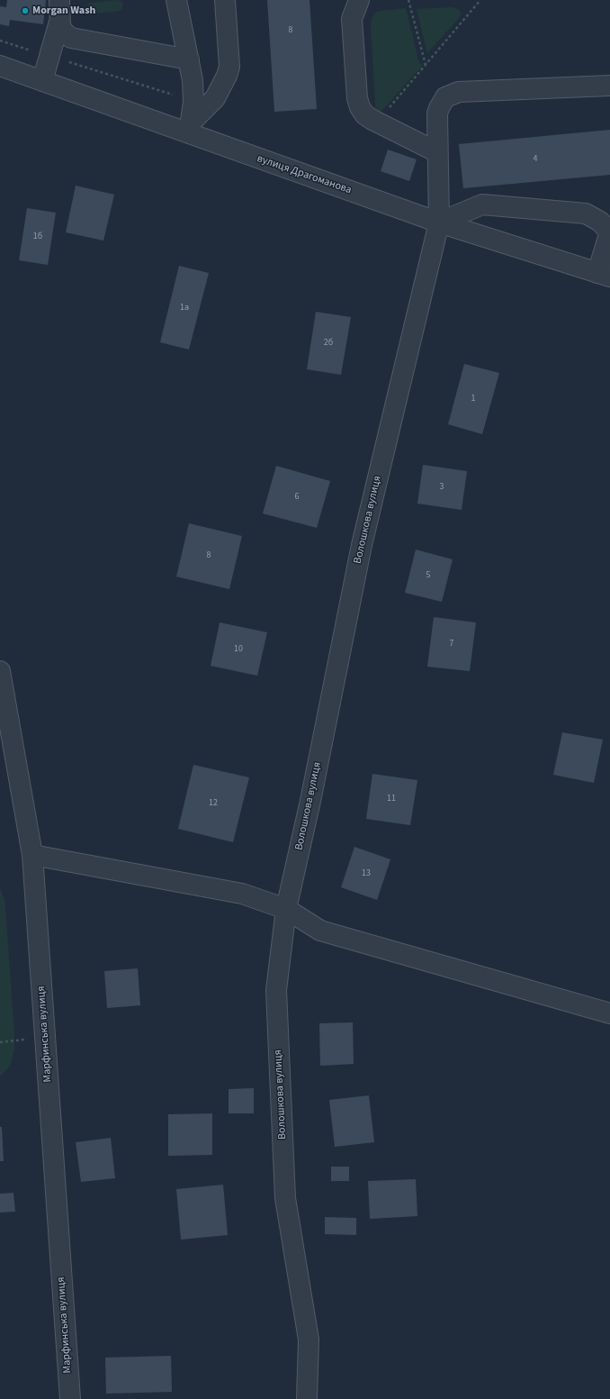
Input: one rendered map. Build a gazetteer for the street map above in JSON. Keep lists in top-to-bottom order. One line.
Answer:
{"streets":{"street":["вулиця Драгоманова","Волошкова вулиця","Марфинська вулиця"]},"crossings":[["вулиця Драгоманова","Волошкова вулиця"]],"places":["Morgan Wash"],"house_numbers":["8","4","1б","1а","2б","1","3","6","8","5","7","10","11","12","13"]}
